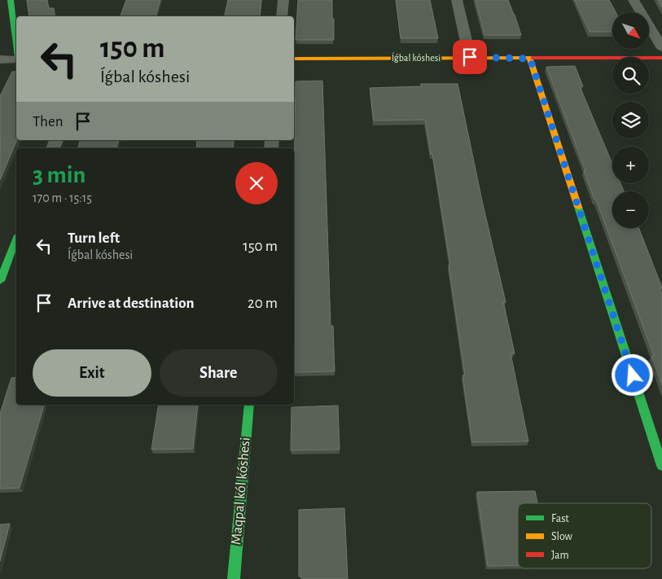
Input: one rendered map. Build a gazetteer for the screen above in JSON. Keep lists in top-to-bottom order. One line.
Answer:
{"streets":{"street":["Íǵbal kóshesi","Maqpal kól kóshesi"]},"legend":["Fast","Slow","Jam"],"north":"bottom right","page":{"map_buttons":["+","−"],"turn":["150 m","Íǵbal kóshesi"],"then":"Then","heading":["3 min","170 m · 15:15"],"list":[{"name":"Turn left","note":"Íǵbal kóshesi","value":"150 m"},{"name":"Arrive at destination","value":"20 m"}],"buttons":["Exit","Share"]}}
